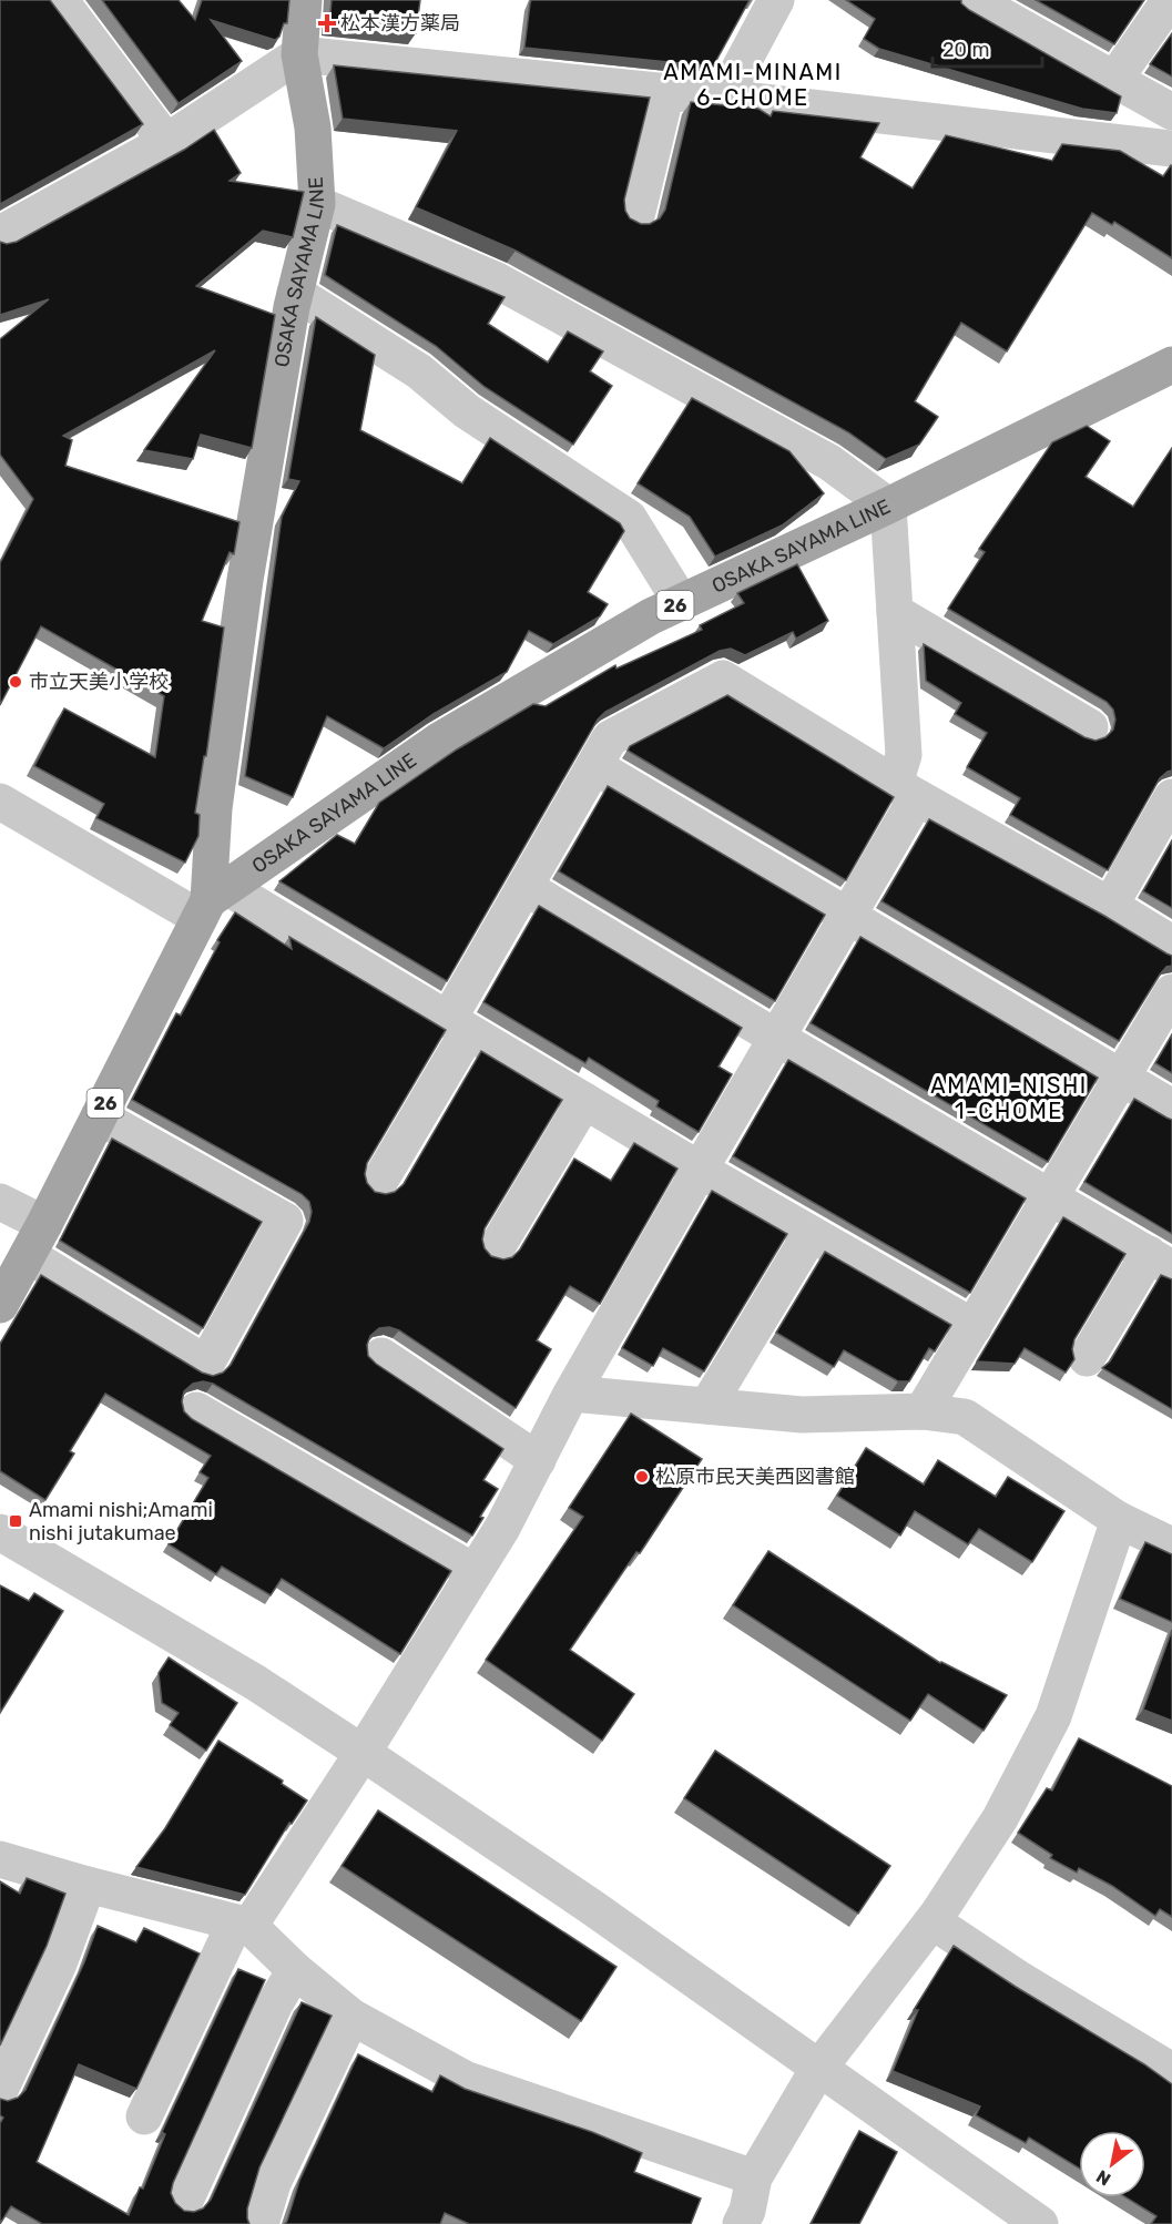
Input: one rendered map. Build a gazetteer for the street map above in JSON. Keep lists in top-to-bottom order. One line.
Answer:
{"streets":{"main road":["OSAKA SAYAMA LINE","26"]},"districts":["AMAMI-MINAMI 6-CHOME","AMAMI-NISHI 1-CHOME"],"places":{"health":["松本漢方薬局"],"other":["市立天美小学校","松原市民天美西図書館"],"transit":["Amami nishi;Amami nishi jutakumae"]},"scale_bar":"20 m","north":"bottom left"}
